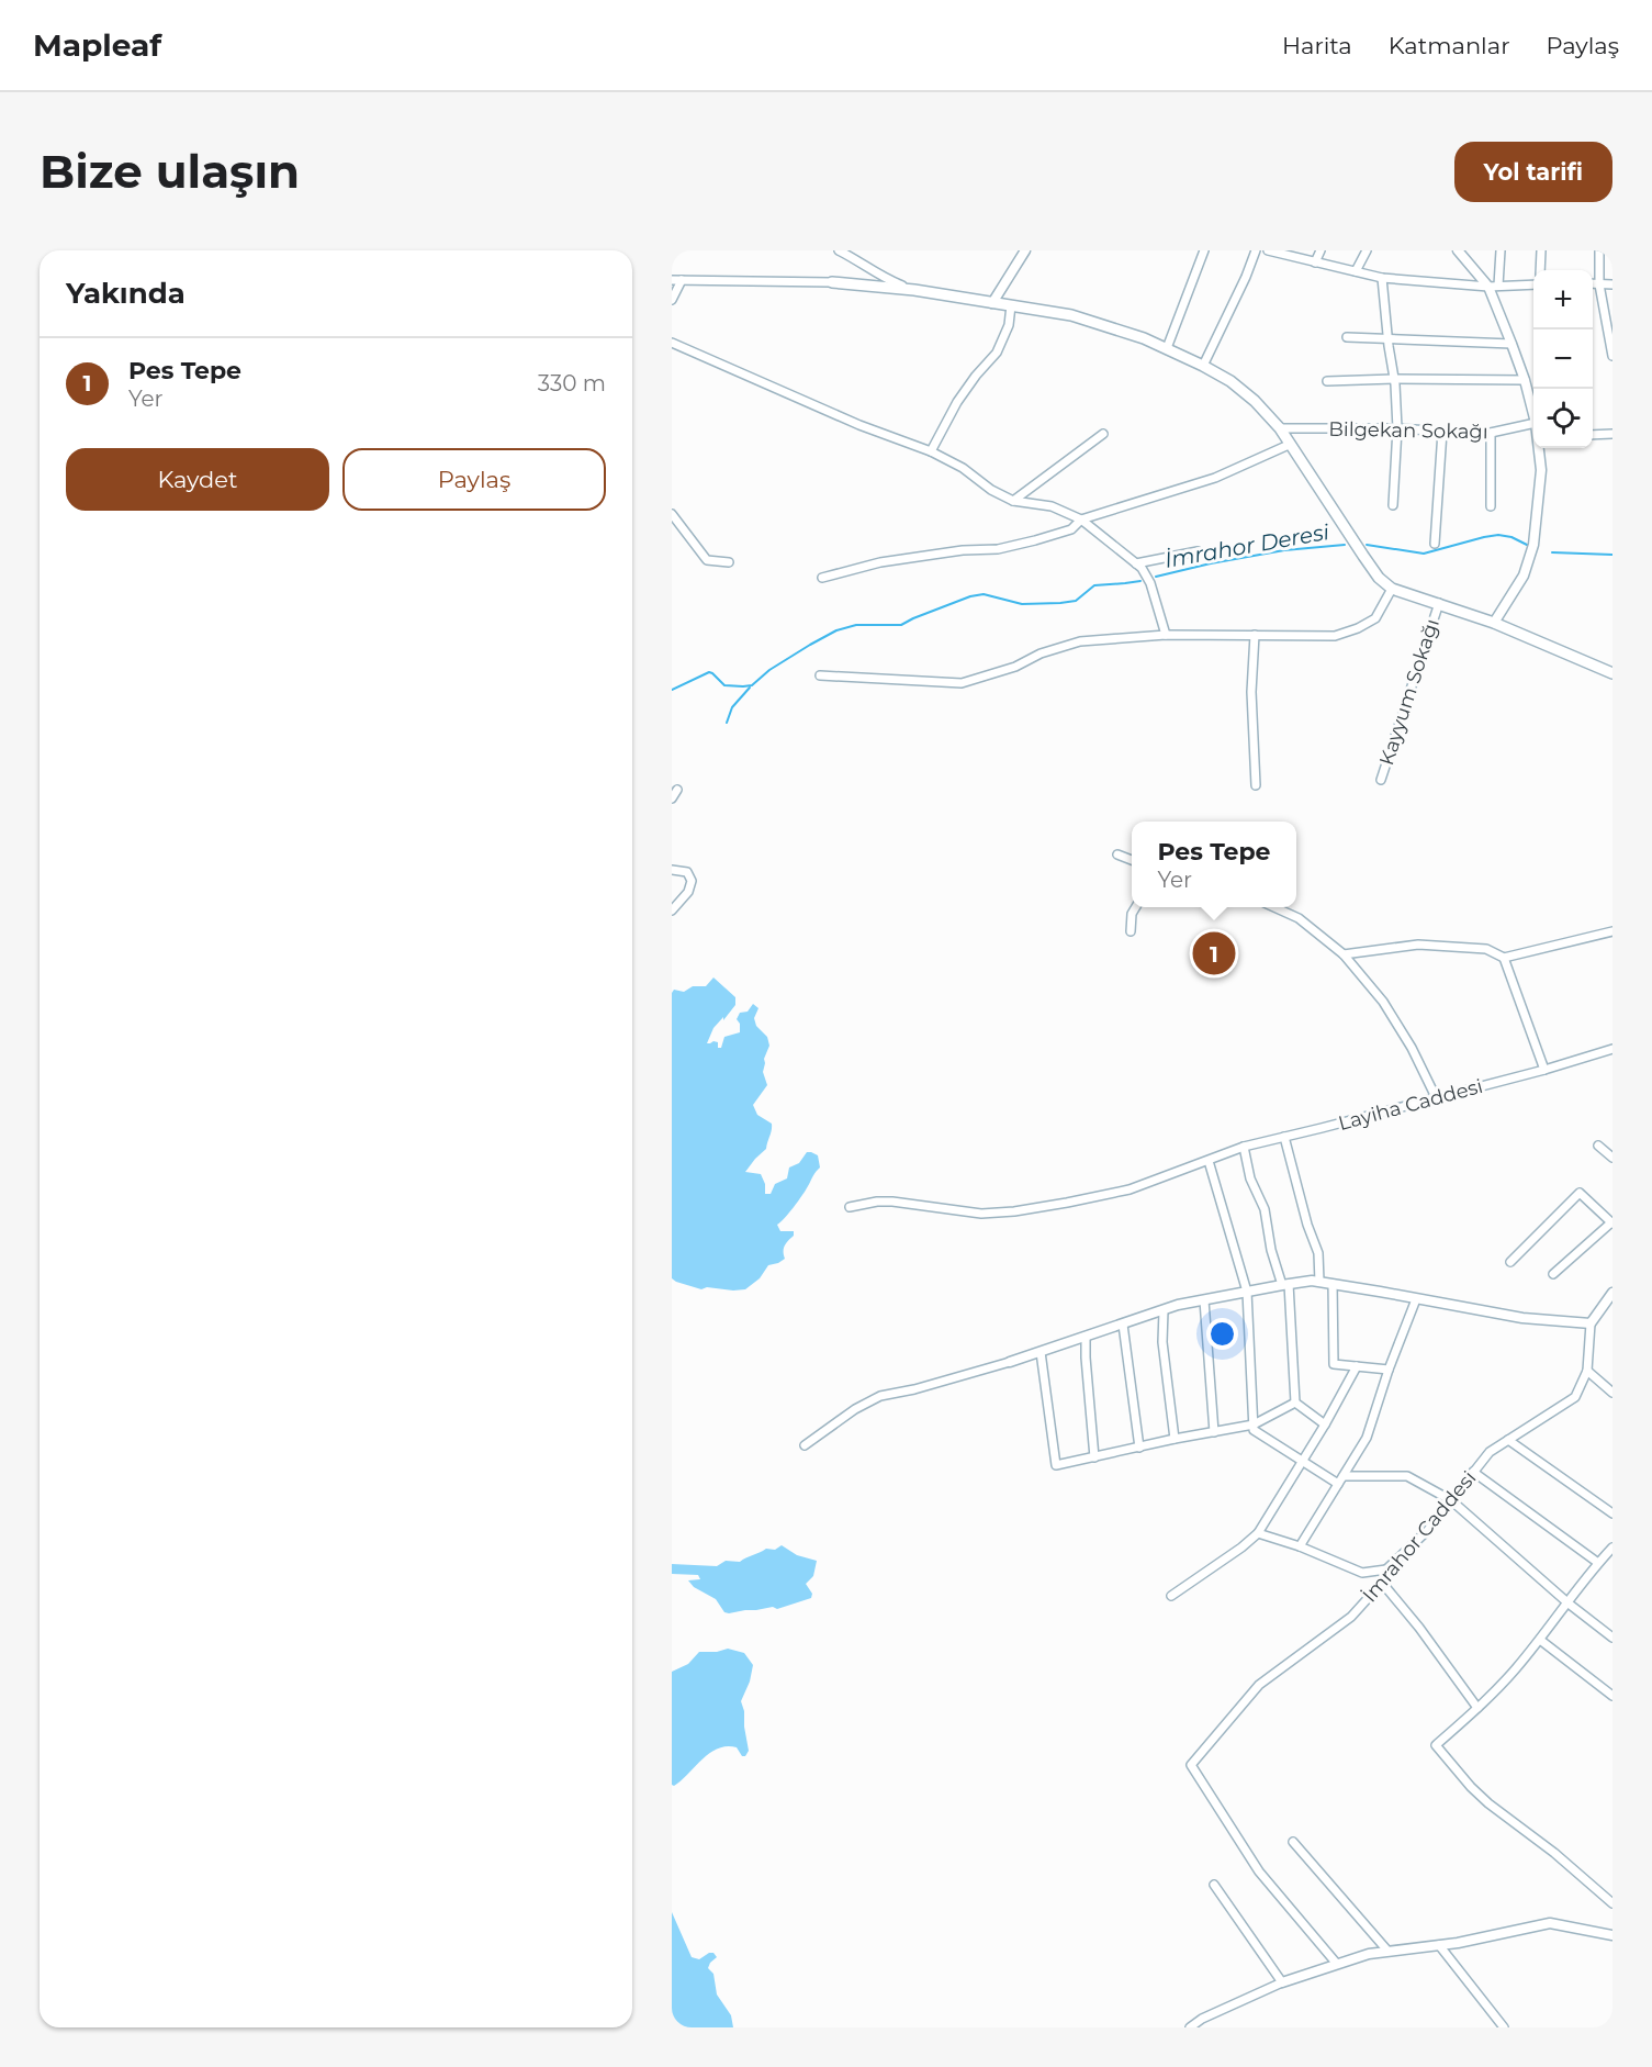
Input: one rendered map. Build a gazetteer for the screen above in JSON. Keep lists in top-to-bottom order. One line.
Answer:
{"streets":{"street":["Bilgekan Sokağı","Kayyum Sokağı","Layiha Caddesi","İmrahor Caddesi"]},"water":["İmrahor Deresi"],"page":{"header":"Mapleaf","nav":["Harita","Katmanlar","Paylaş"],"buttons":["Yol tarifi",["Kaydet","Paylaş"]],"title":"Bize ulaşın","heading":"Yakında","map_buttons":["+","−"],"list":[{"mark":"1","name":"Pes Tepe","note":"Yer","value":"330 m"}],"popup":["Pes Tepe","Yer"],"pins":"1"}}
